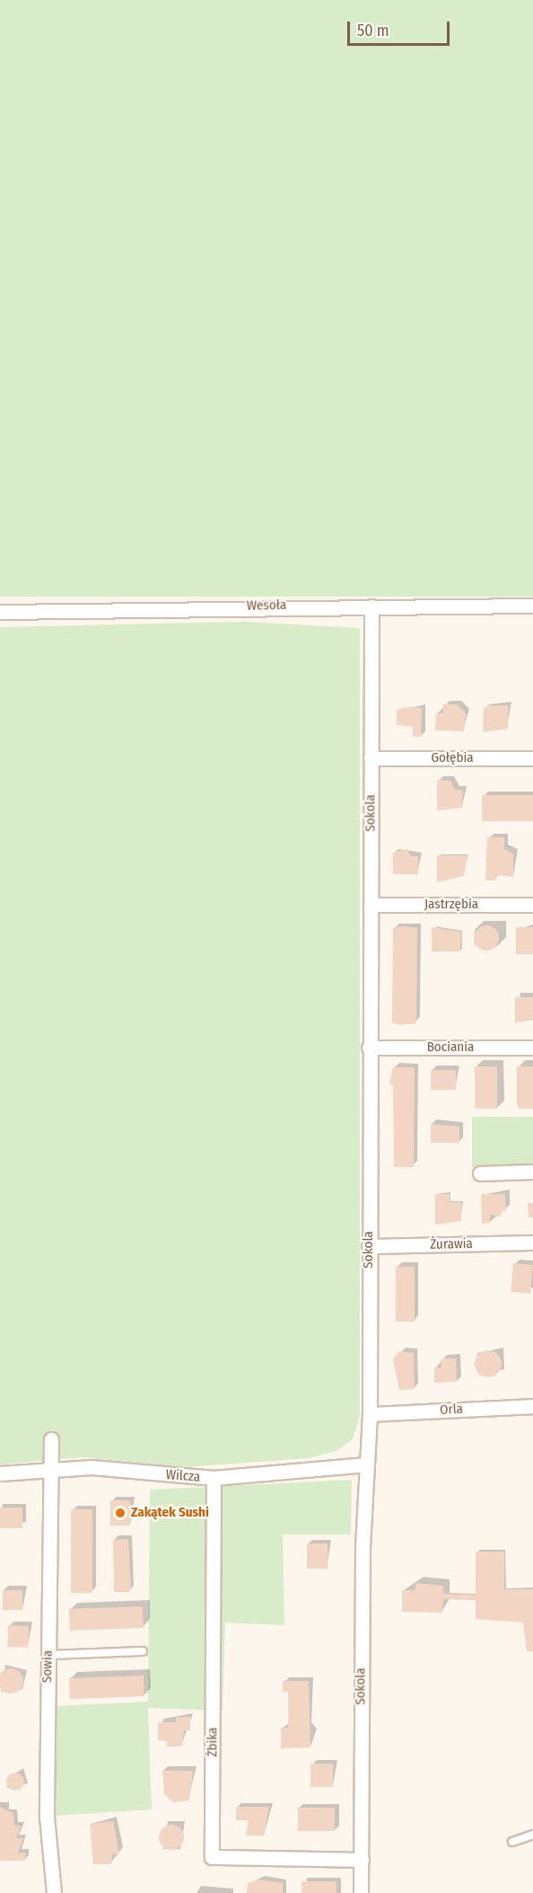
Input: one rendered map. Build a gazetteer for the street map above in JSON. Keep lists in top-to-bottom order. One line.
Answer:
{"streets":{"street":["Wesoła","Gołębia","Sokola","Jastrzębia","Bociania","Żurawia","Orla","Wilcza","Sowia","Żbika"]},"crossings":[["Wesoła","Sokola"],["Gołębia","Sokola"],["Sokola","Jastrzębia"],["Sokola","Bociania"],["Sokola","Żurawia"],["Sokola","Orla"],["Sokola","Wilcza"],["Sokola","Żbika"],["Wilcza","Sowia"],["Wilcza","Żbika"]],"places":["Zakątek Sushi"],"scale_bar":"50 m"}
